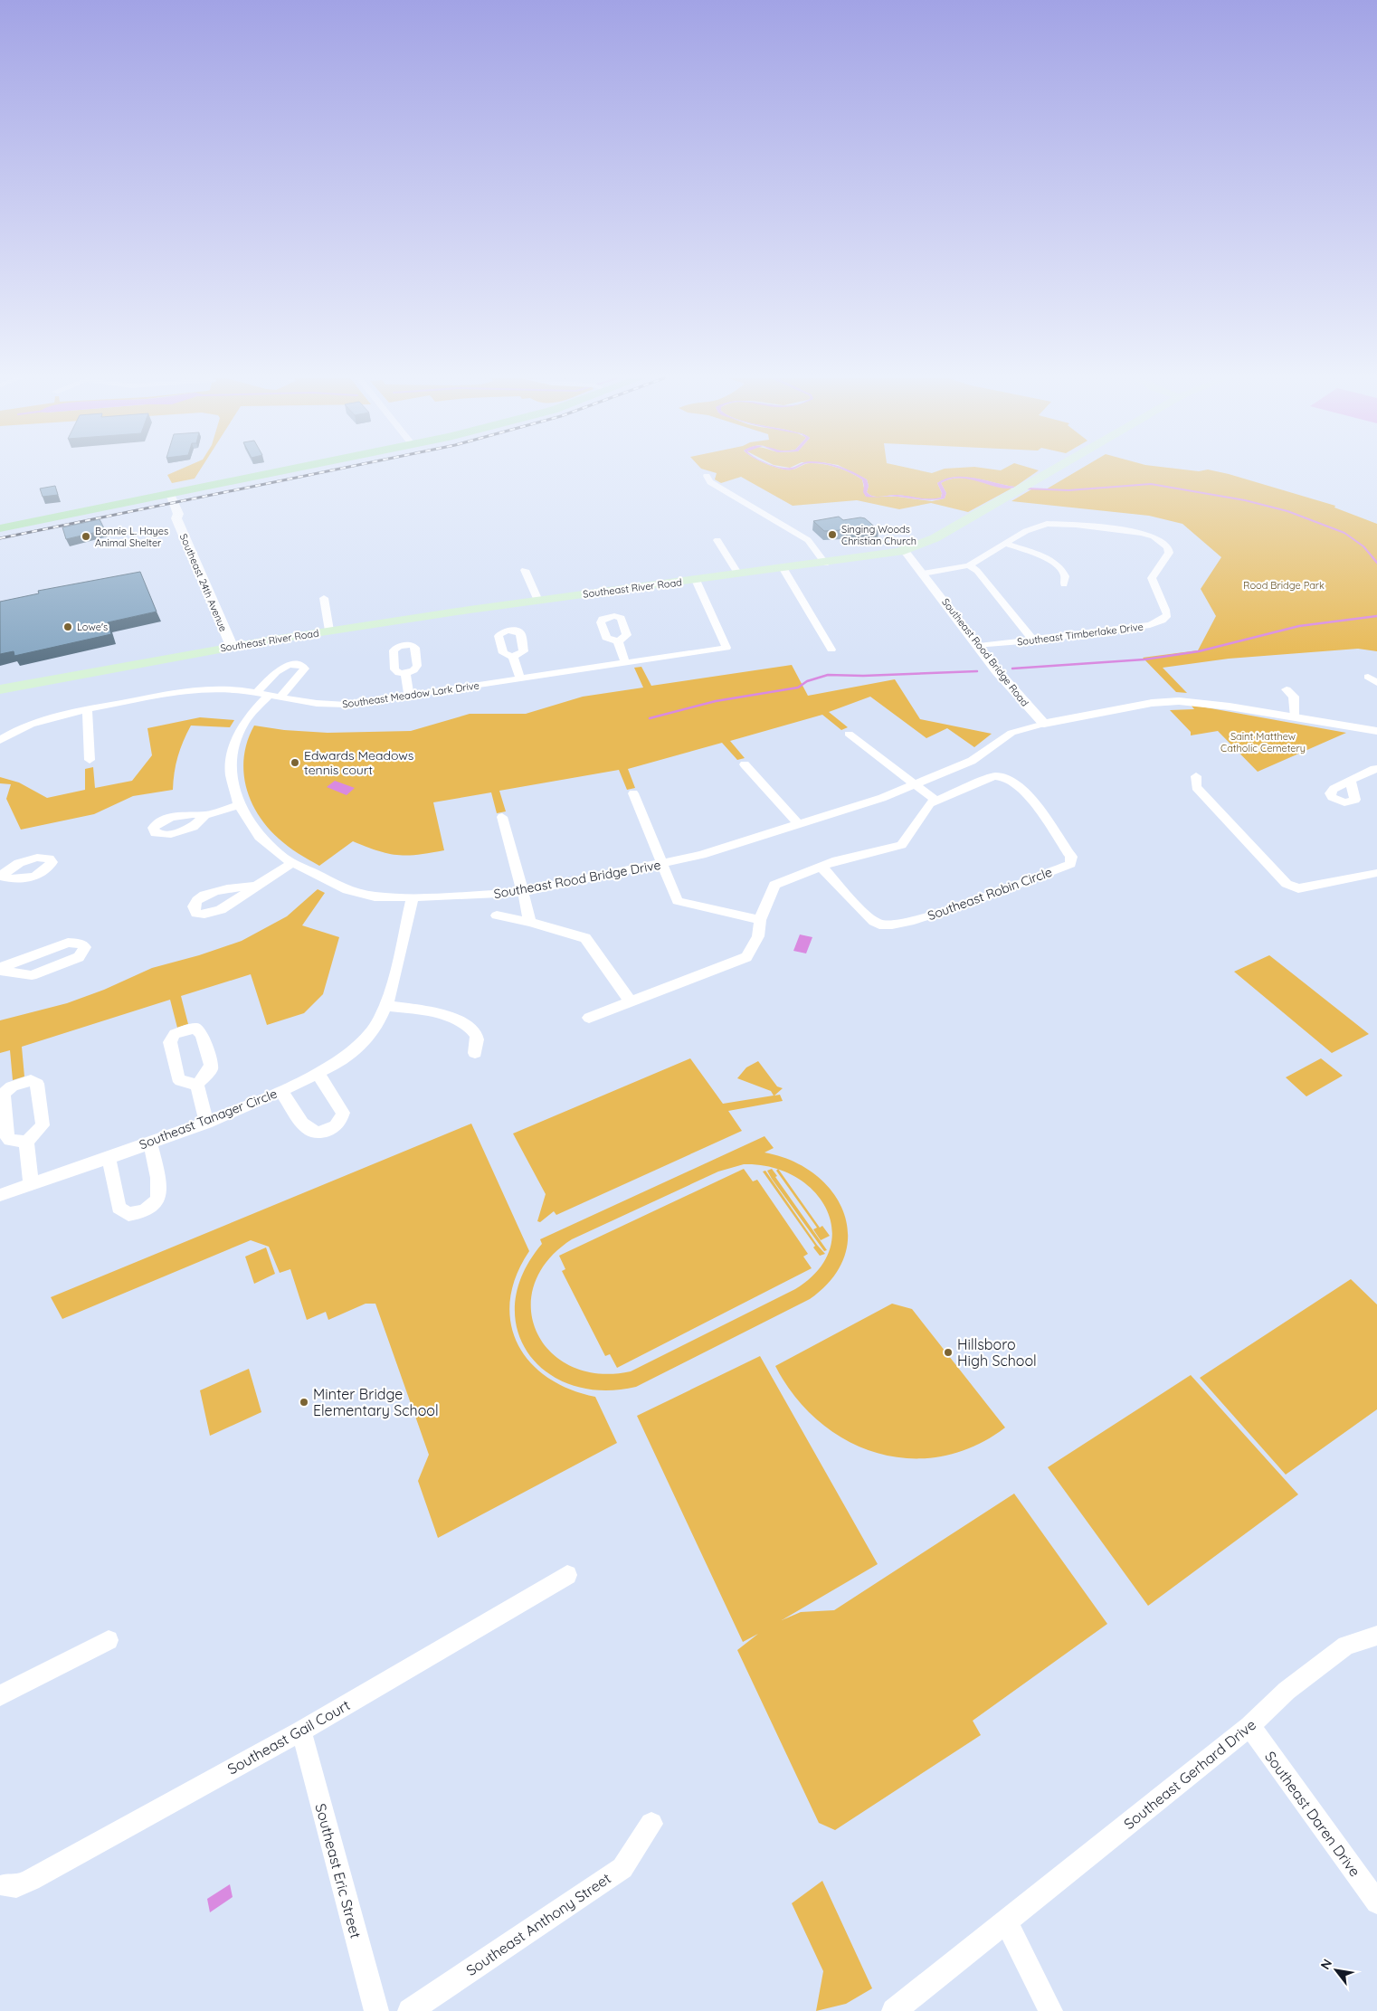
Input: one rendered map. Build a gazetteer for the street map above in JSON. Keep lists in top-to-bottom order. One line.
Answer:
{"streets":{"main road":["Southeast River Road"],"street":["Southeast 24th Avenue","Southeast Timberlake Drive","Southeast Rood Bridge Road","Southeast Meadow Lark Drive","Southeast Rood Bridge Drive","Southeast Robin Circle","Southeast Tanager Circle","Southeast Gail Court","Southeast Gerhard Drive","Southeast Daren Drive","Southeast Eric Street","Southeast Anthony Street"]},"crossings":[["Southeast 24th Avenue","Southeast River Road"],["Southeast River Road","Southeast Rood Bridge Road"],["Southeast River Road","Southeast Meadow Lark Drive"],["Southeast Timberlake Drive","Southeast Rood Bridge Road"],["Southeast Rood Bridge Road","Southeast Rood Bridge Drive"],["Southeast Meadow Lark Drive","Southeast Rood Bridge Drive"],["Southeast Rood Bridge Drive","Southeast Tanager Circle"],["Southeast Gail Court","Southeast Eric Street"],["Southeast Gerhard Drive","Southeast Daren Drive"]],"parks":["Rood Bridge Park","Saint Matthew Catholic Cemetery"],"places":["Singing Woods Christian Church","Bonnie L. Hayes Animal Shelter","Lowe's","Edwards Meadows tennis court","Hillsboro High School","Minter Bridge Elementary School"],"north":"top left"}
